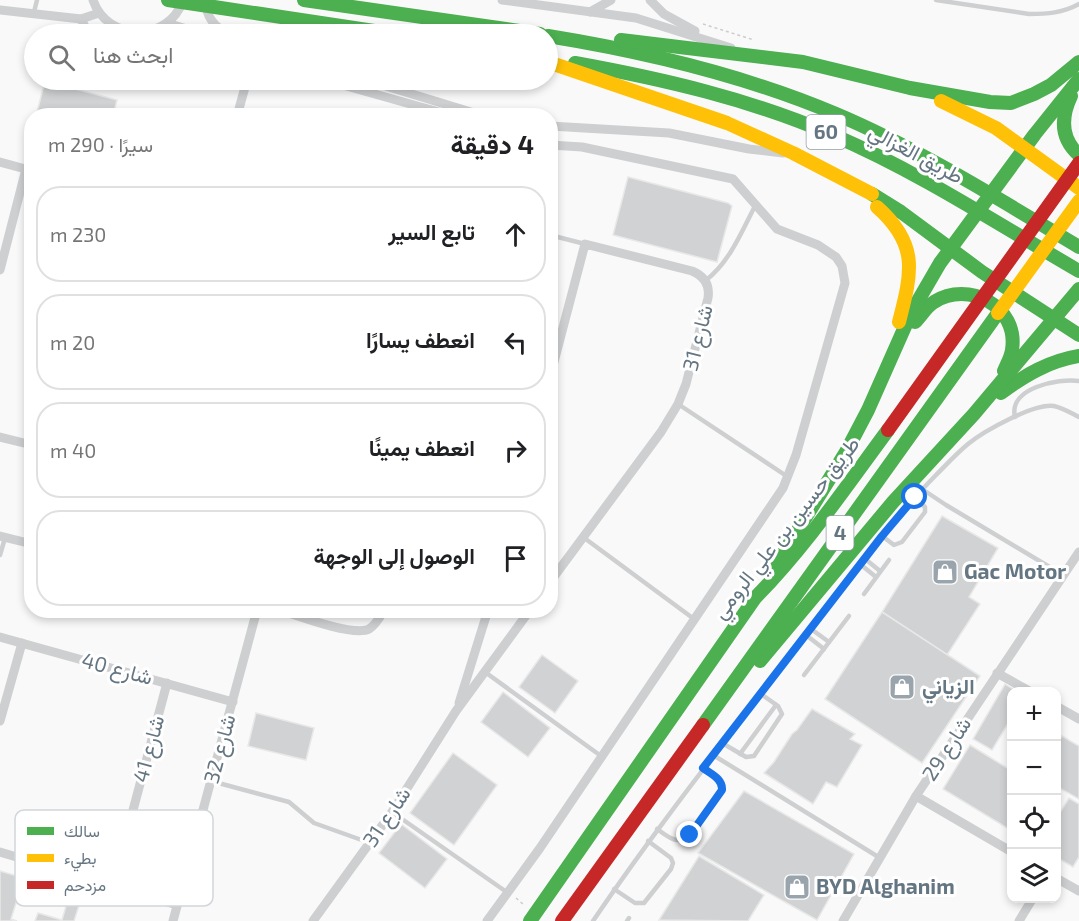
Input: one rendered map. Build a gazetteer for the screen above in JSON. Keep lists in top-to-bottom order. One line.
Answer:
{"streets":{"highway":["60","طريق الغزالي","طريق حسين بن علي الرومي","4"],"street":["شارع 31","شارع 40","شارع 41","32 شارع","شارع 29"]},"crossings":[["شارع 40","شارع 41"],["شارع 40","32 شارع"]],"places":{"shop":["Gac Motor","الزياني","BYD Alghanim"]},"legend":["سالك","بطيء","مزدحم"],"page":{"search":"ابحث هنا","heading":["4 دقيقة","سيرًا · 290 m"],"list":[["تابع السير","230 m"],["انعطف يسارًا","20 m"],["انعطف يمينًا","40 m"],"الوصول إلى الوجهة"],"map_buttons":["+","−"]}}
